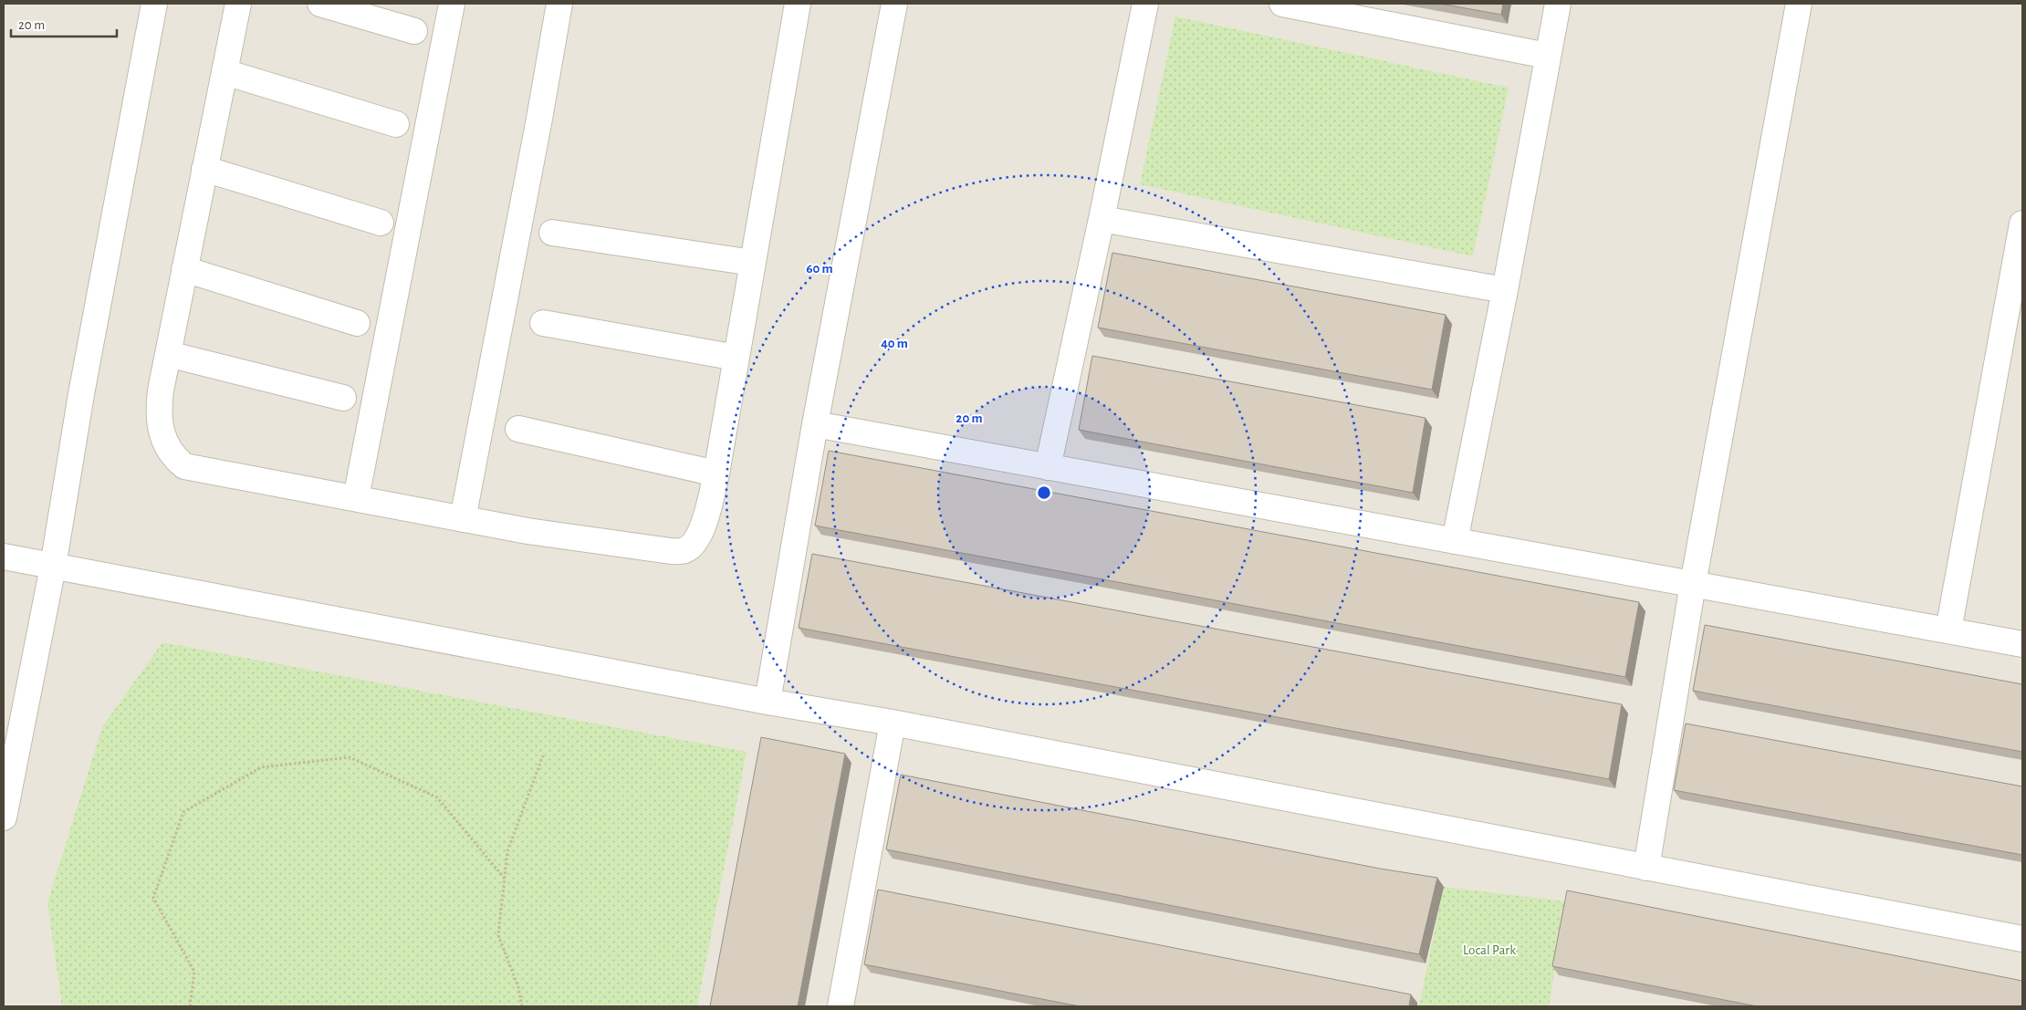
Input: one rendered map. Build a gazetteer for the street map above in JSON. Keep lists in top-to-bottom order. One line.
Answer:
{"parks":["Local Park"],"scale_bar":"20 m","rings":["60 m","40 m","20 m"]}
